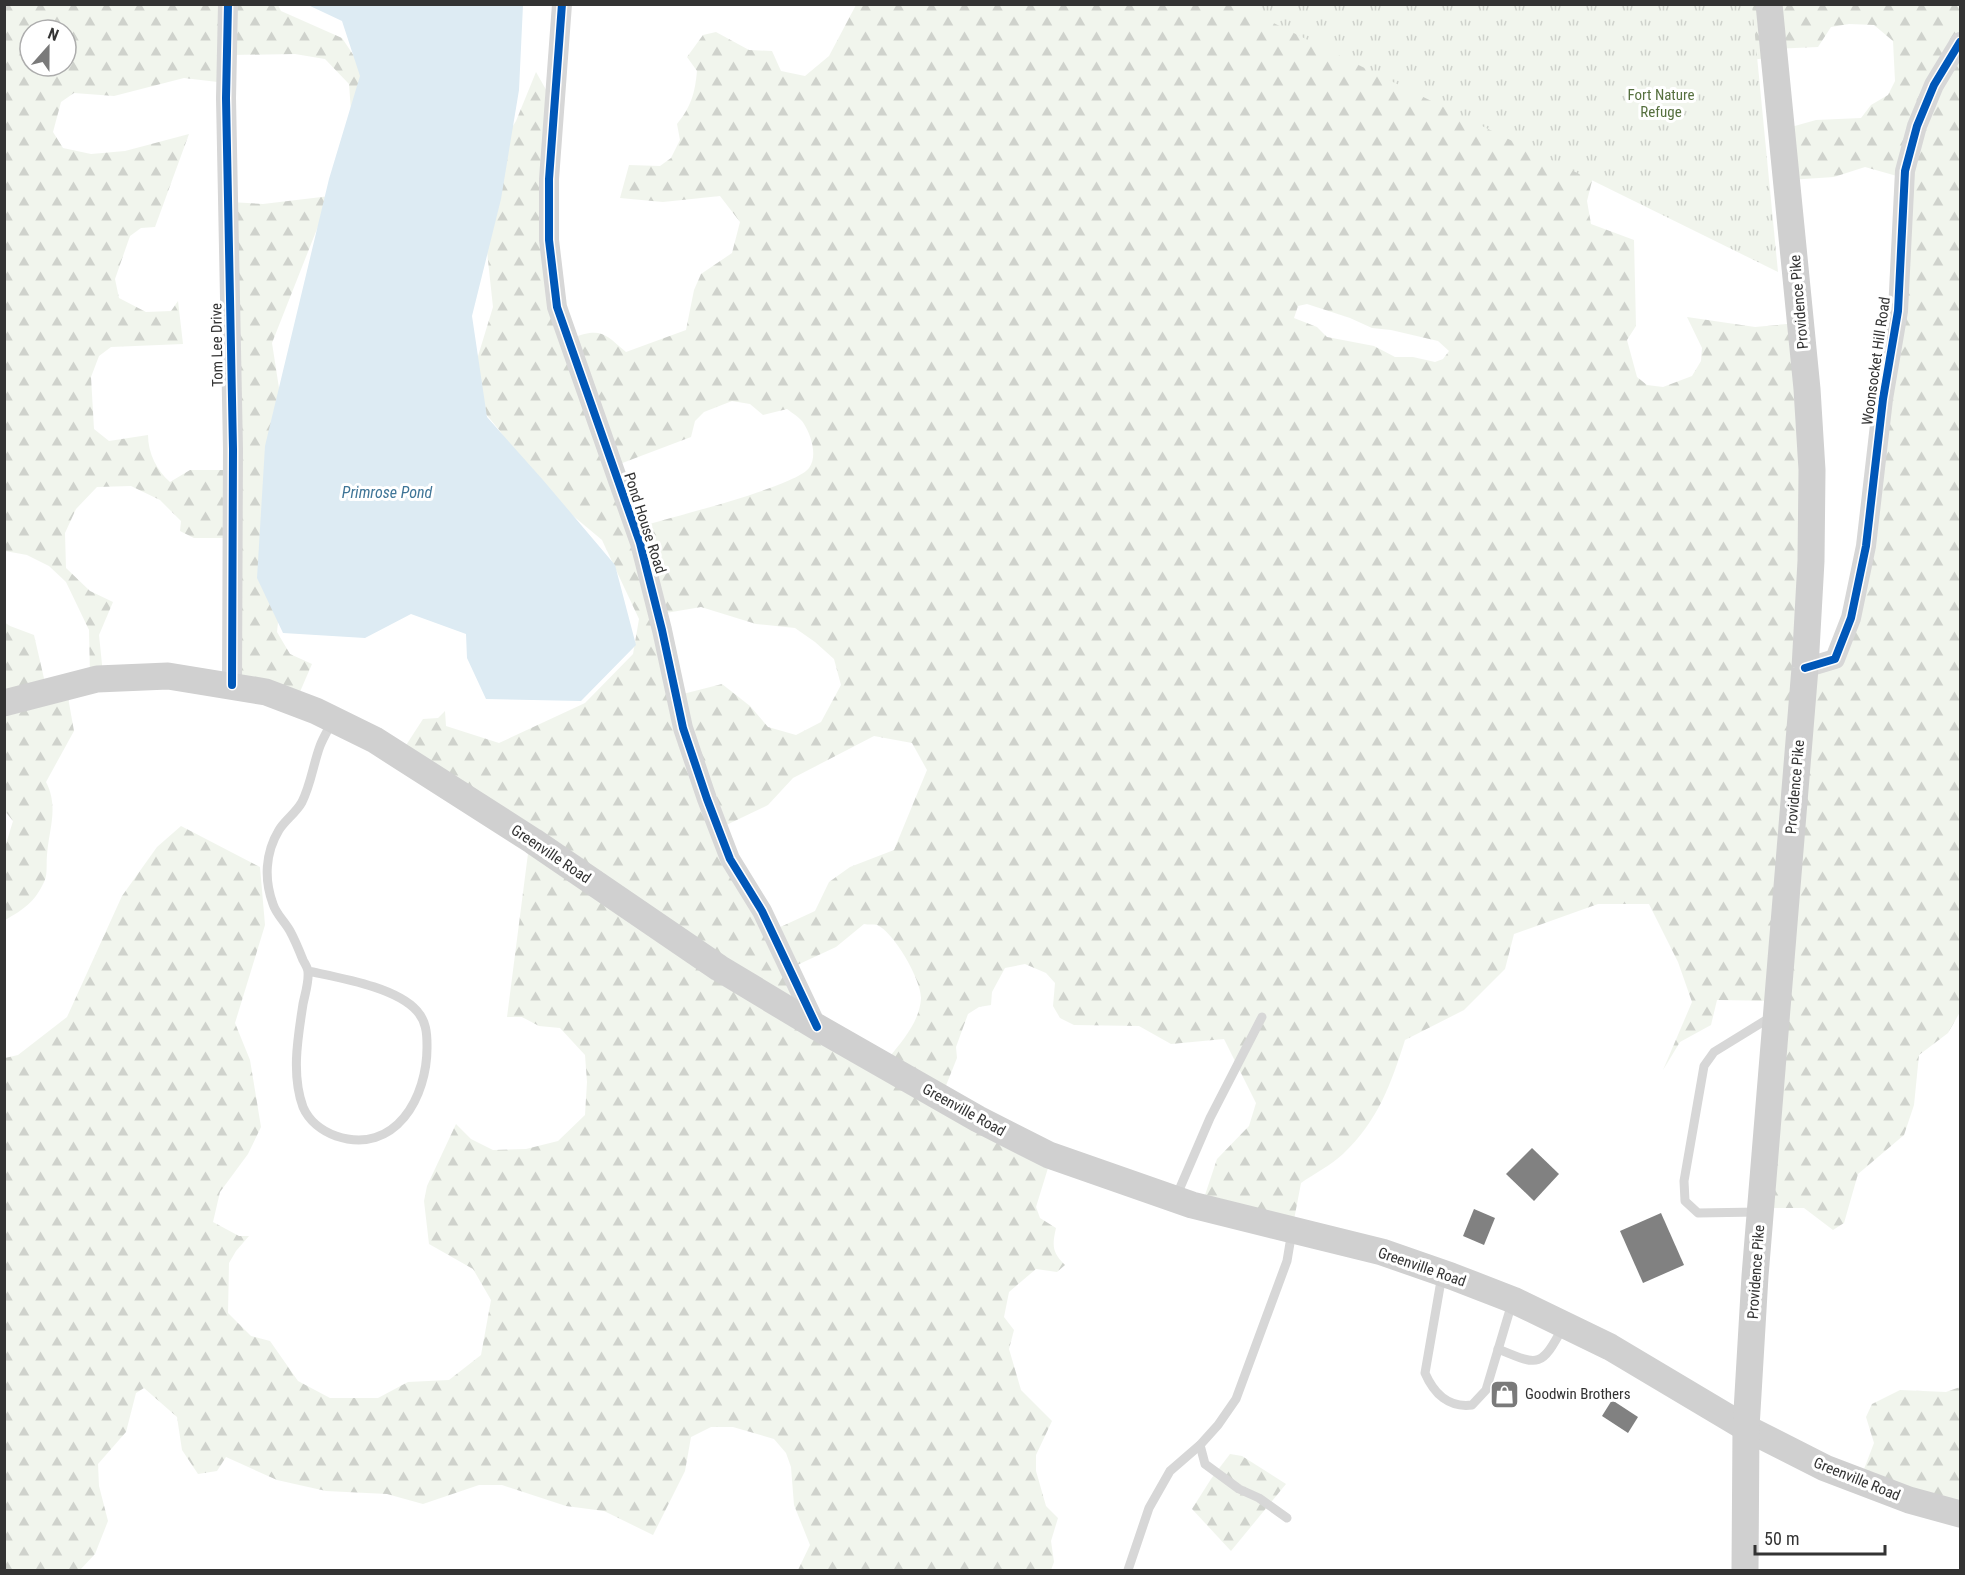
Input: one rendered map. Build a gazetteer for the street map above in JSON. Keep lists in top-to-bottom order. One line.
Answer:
{"streets":{"main road":["Providence Pike","Greenville Road"],"street":["Tom Lee Drive","Woonsocket Hill Road","Pond House Road"]},"crossings":[["Providence Pike","Woonsocket Hill Road"],["Providence Pike","Greenville Road"],["Tom Lee Drive","Greenville Road"],["Pond House Road","Greenville Road"]],"water":["Primrose Pond"],"parks":["Fort Nature Refuge"],"places":{"shop":["Goodwin Brothers"]},"scale_bar":"50 m","north":"top"}
